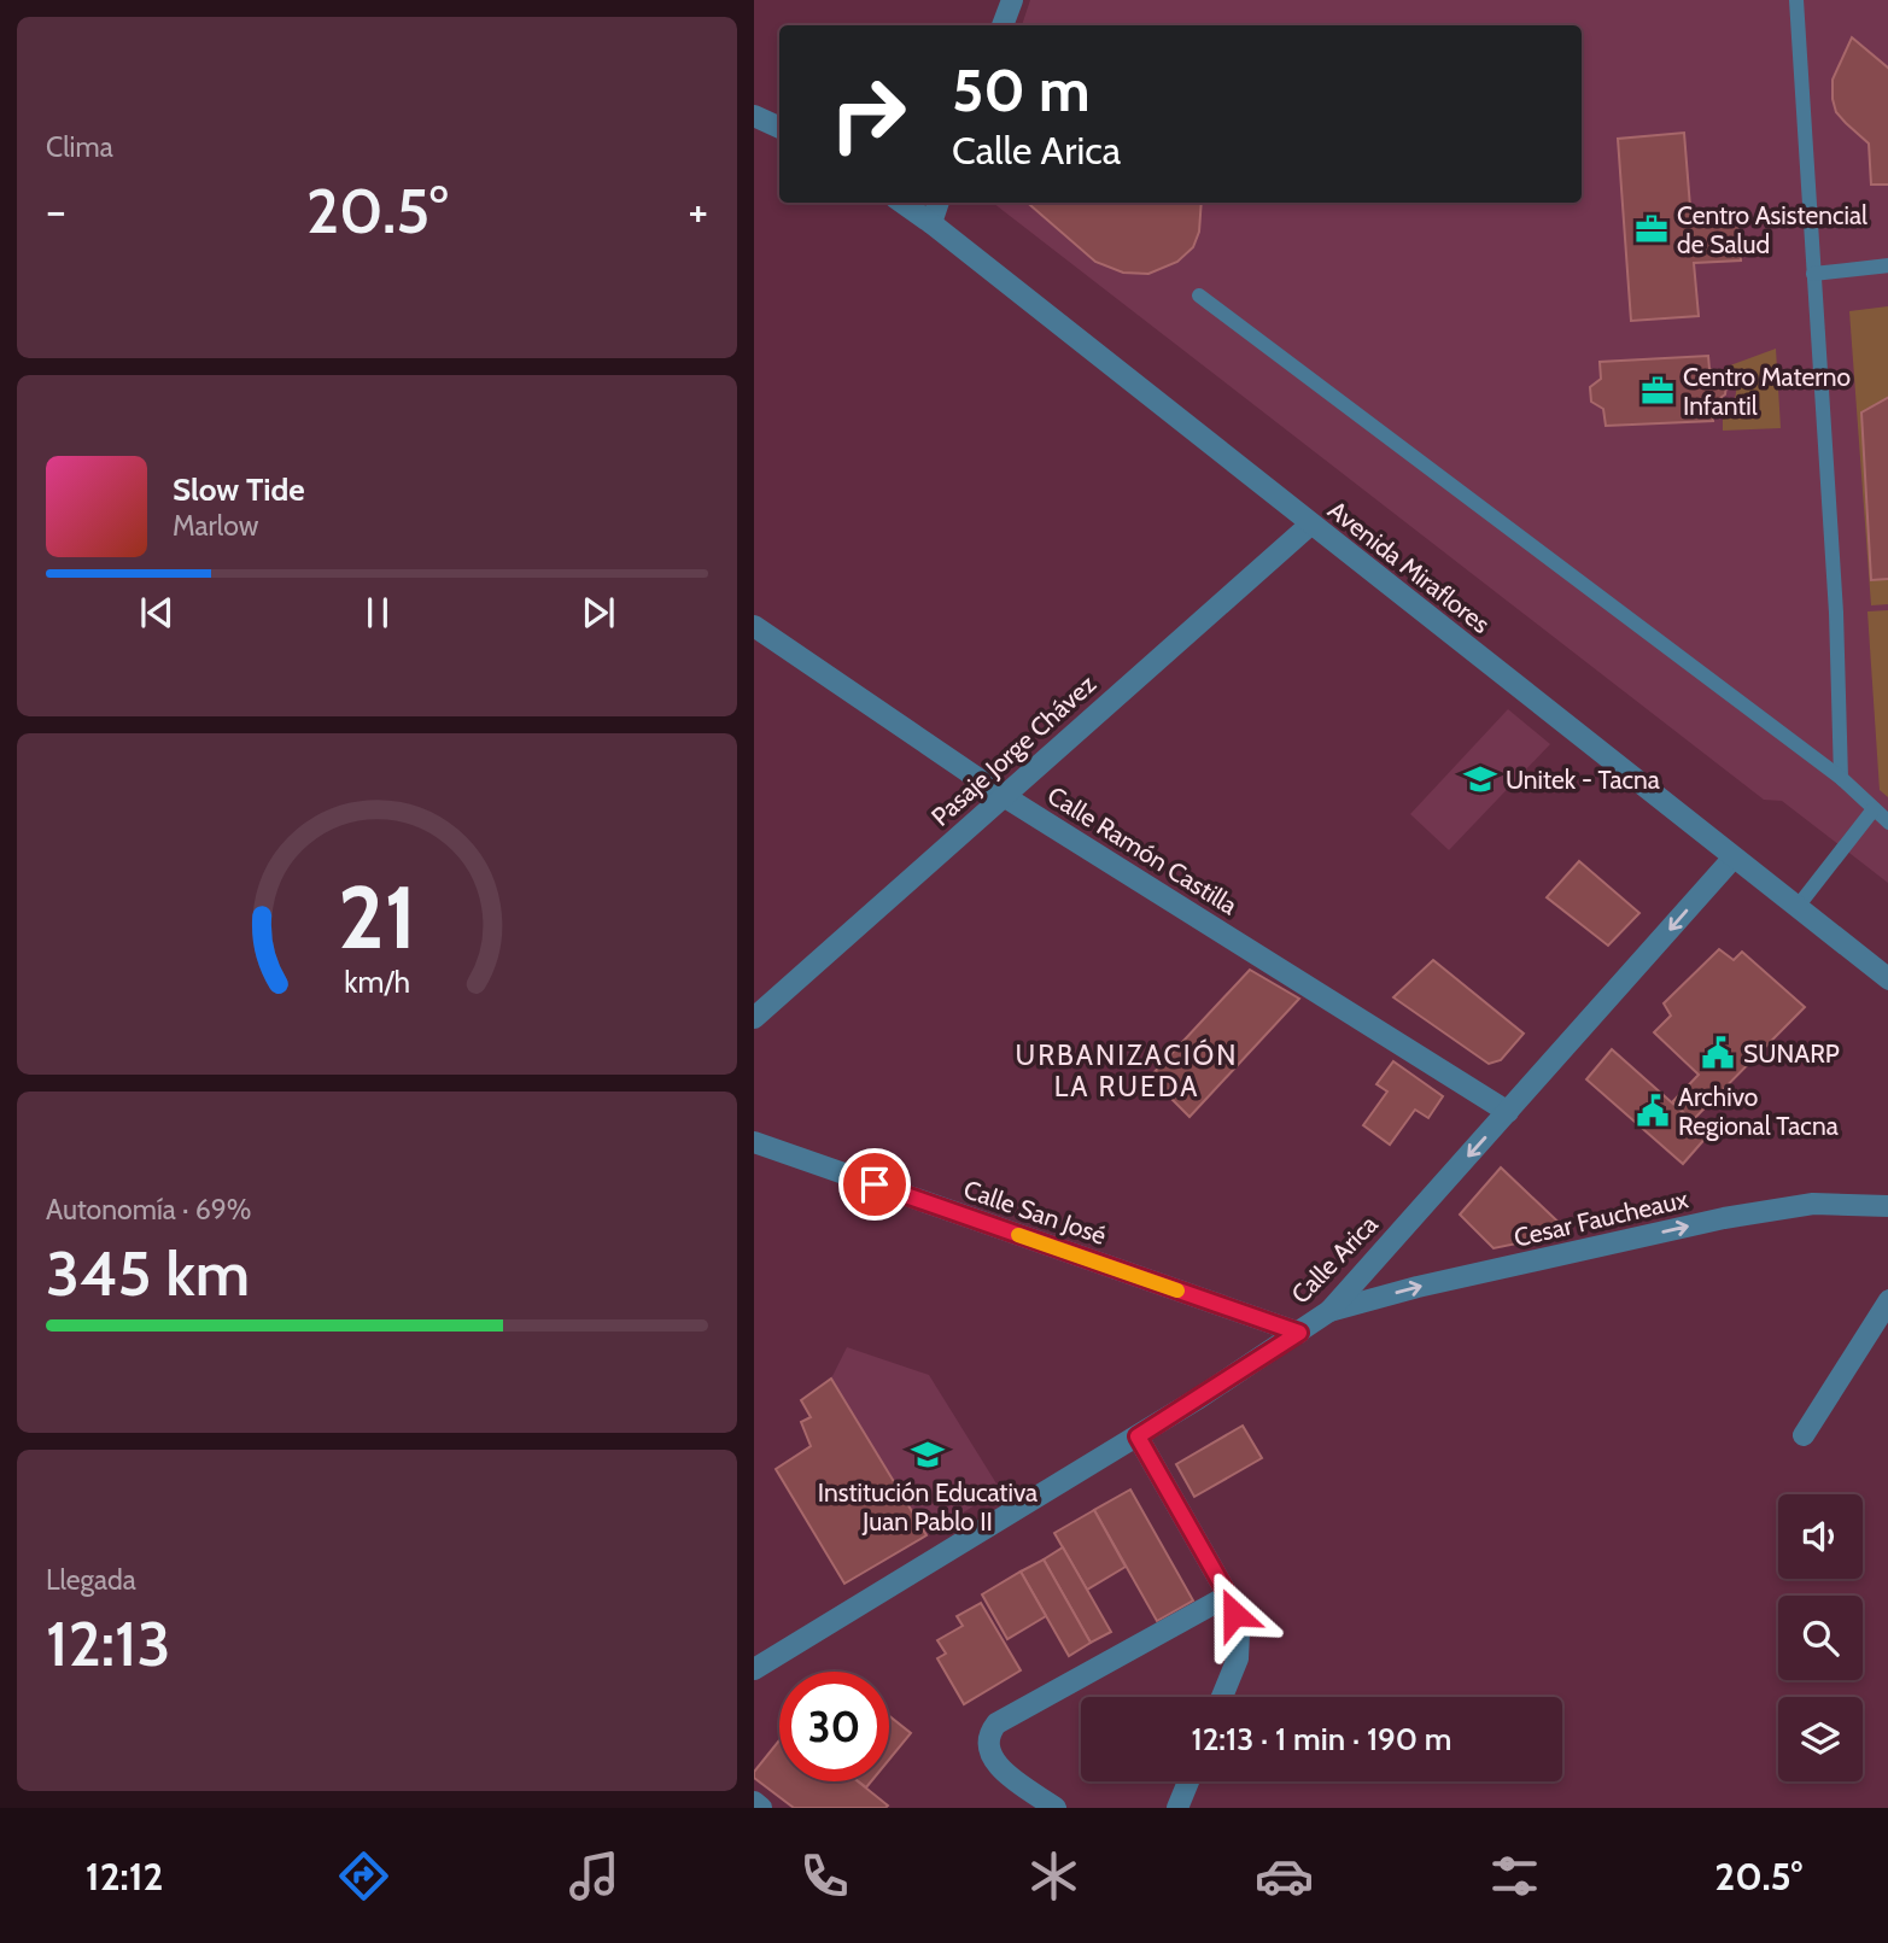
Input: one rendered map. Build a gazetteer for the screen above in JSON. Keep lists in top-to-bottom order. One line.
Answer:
{"streets":{"street":["Avenida Miraflores","Pasaje Jorge Chávez","Calle Ramón Castilla","Calle San José","Cesar Faucheaux","Calle Arica"]},"crossings":[["Avenida Miraflores","Pasaje Jorge Chávez"],["Avenida Miraflores","Calle Arica"],["Pasaje Jorge Chávez","Calle Ramón Castilla"],["Calle Ramón Castilla","Calle Arica"],["Calle San José","Calle Arica"],["Cesar Faucheaux","Calle Arica"]],"one_way":["Cesar Faucheaux","Calle Arica"],"districts":["URBANIZACIÓN LA RUEDA"],"places":{"office":["Centro Asistencial de Salud","Centro Materno Infantil"],"school or university":["Unitek - Tacna","Institución Educativa Juan Pablo II"],"public building":["SUNARP","Archivo Regional Tacna"]},"page":{"tile":["Clima",["Autonomía · 69%","345 km"],["Llegada","12:13"]],"turn":["50 m","Calle Arica"],"heat":["−","20.5°","+"],"song":["Slow Tide","Marlow"],"limit":"30","trip":"12:13 · 1 min · 190 m","tabs":["12:12","20.5°"],"gauge":["21","km/h"]}}
